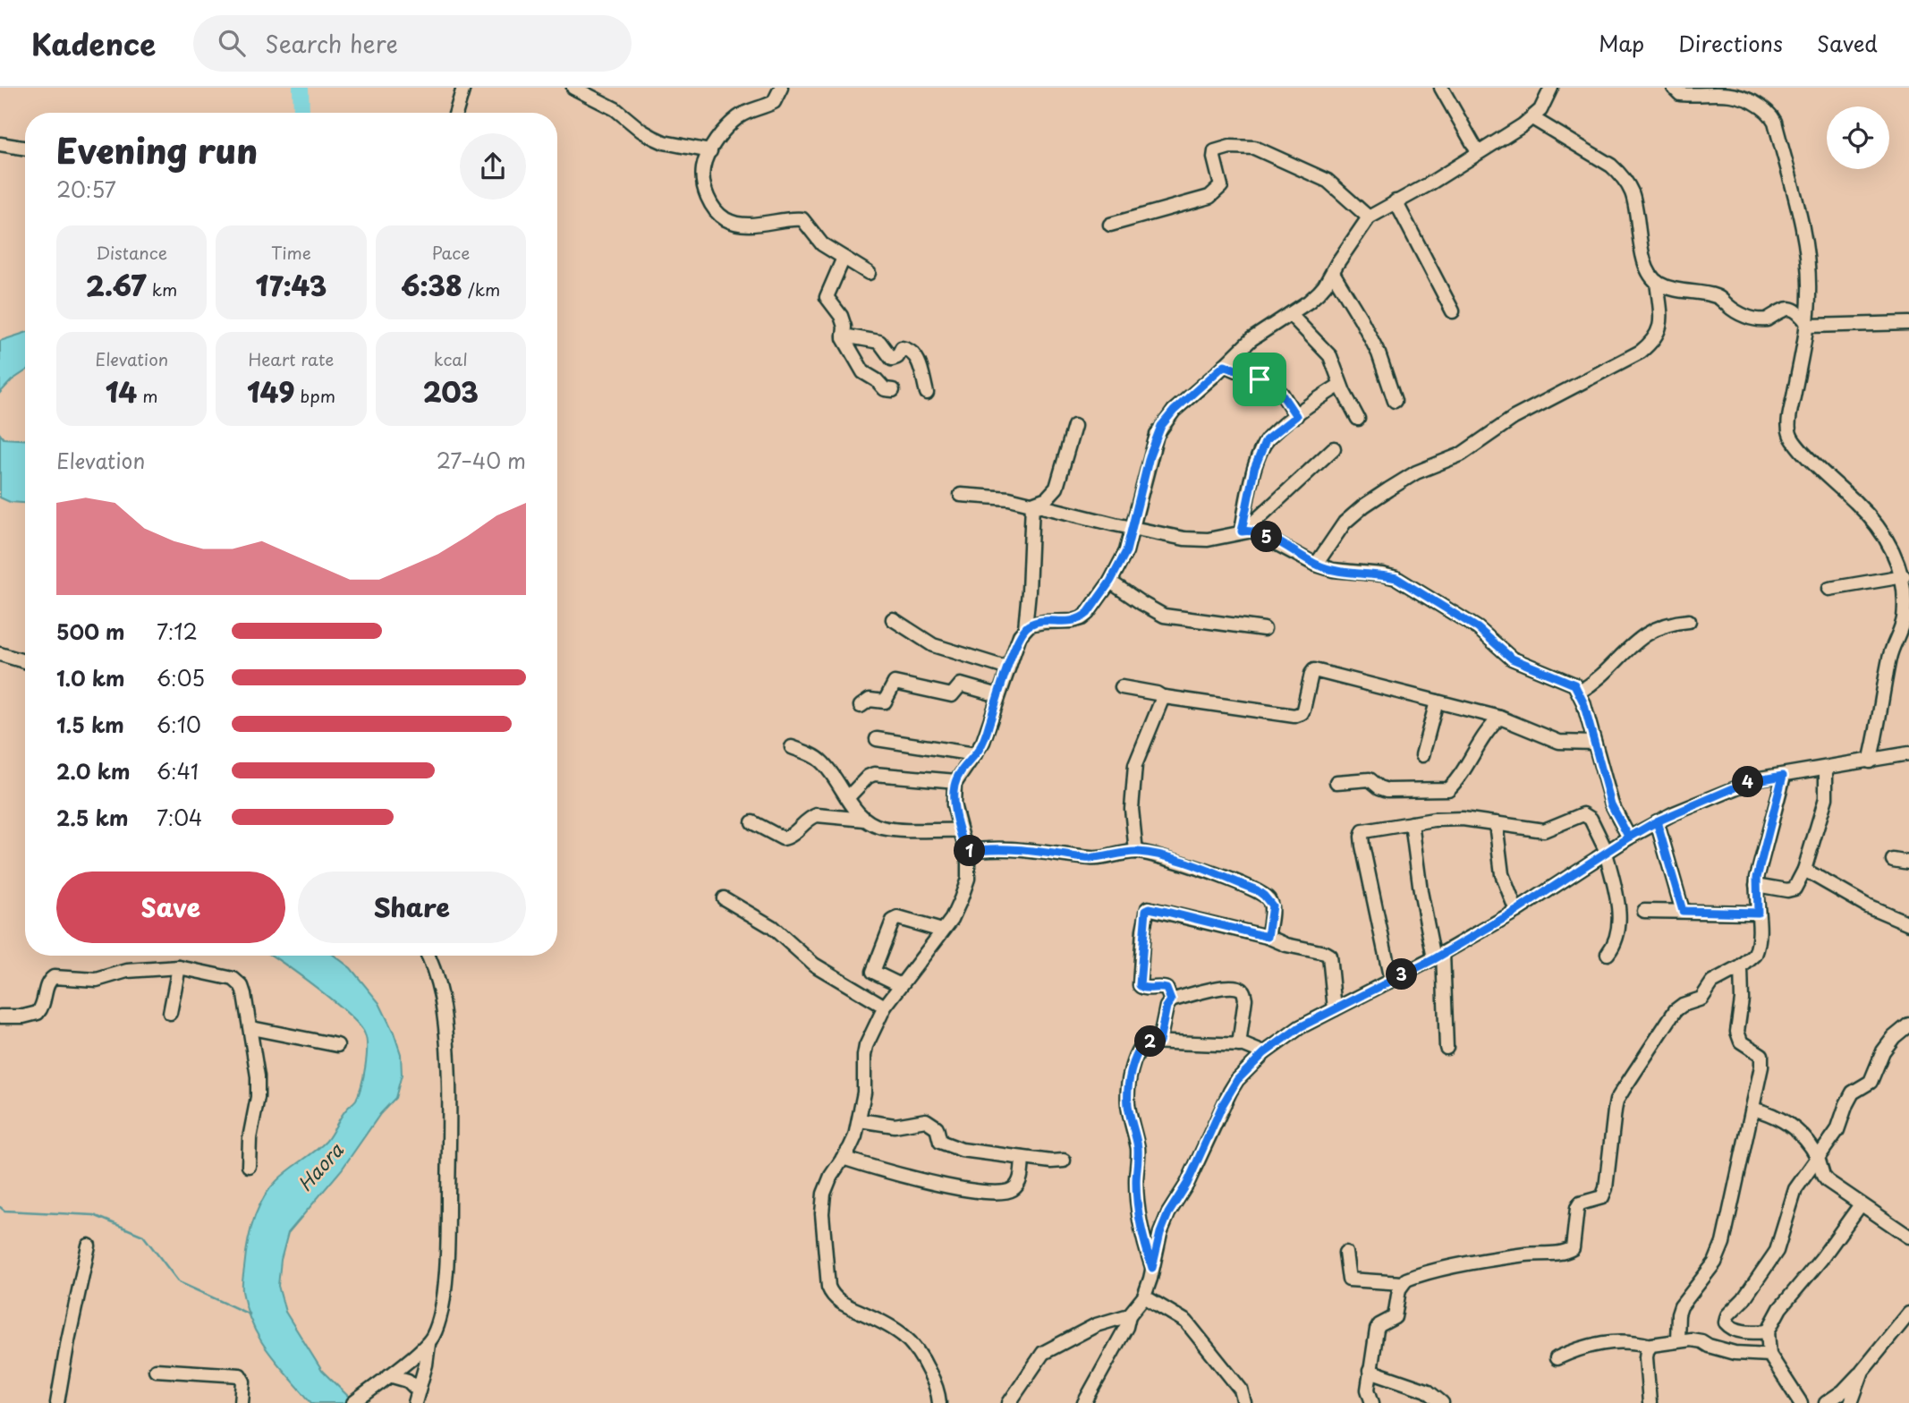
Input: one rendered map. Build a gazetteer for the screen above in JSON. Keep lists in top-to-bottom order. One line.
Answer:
{"water":["Haora"],"page":{"header":"Kadence","search":"Search here","nav":["Map","Directions","Saved"],"heading":["Evening run","20:57"],"stats":[["Distance","2.67 km"],["Time","17:43"],["Pace","6:38 /km"],["Elevation","14 m"],["Heart rate","149 bpm"],["kcal","203"]],"chart":["Elevation","27–40 m"],"pins":["5","4","1","3","2"],"list":[{"name":"500 m","note":"7:12"},{"name":"1.0 km","note":"6:05"},{"name":"1.5 km","note":"6:10"},{"name":"2.0 km","note":"6:41"},{"name":"2.5 km","note":"7:04"}],"buttons":["Save","Share"]}}
